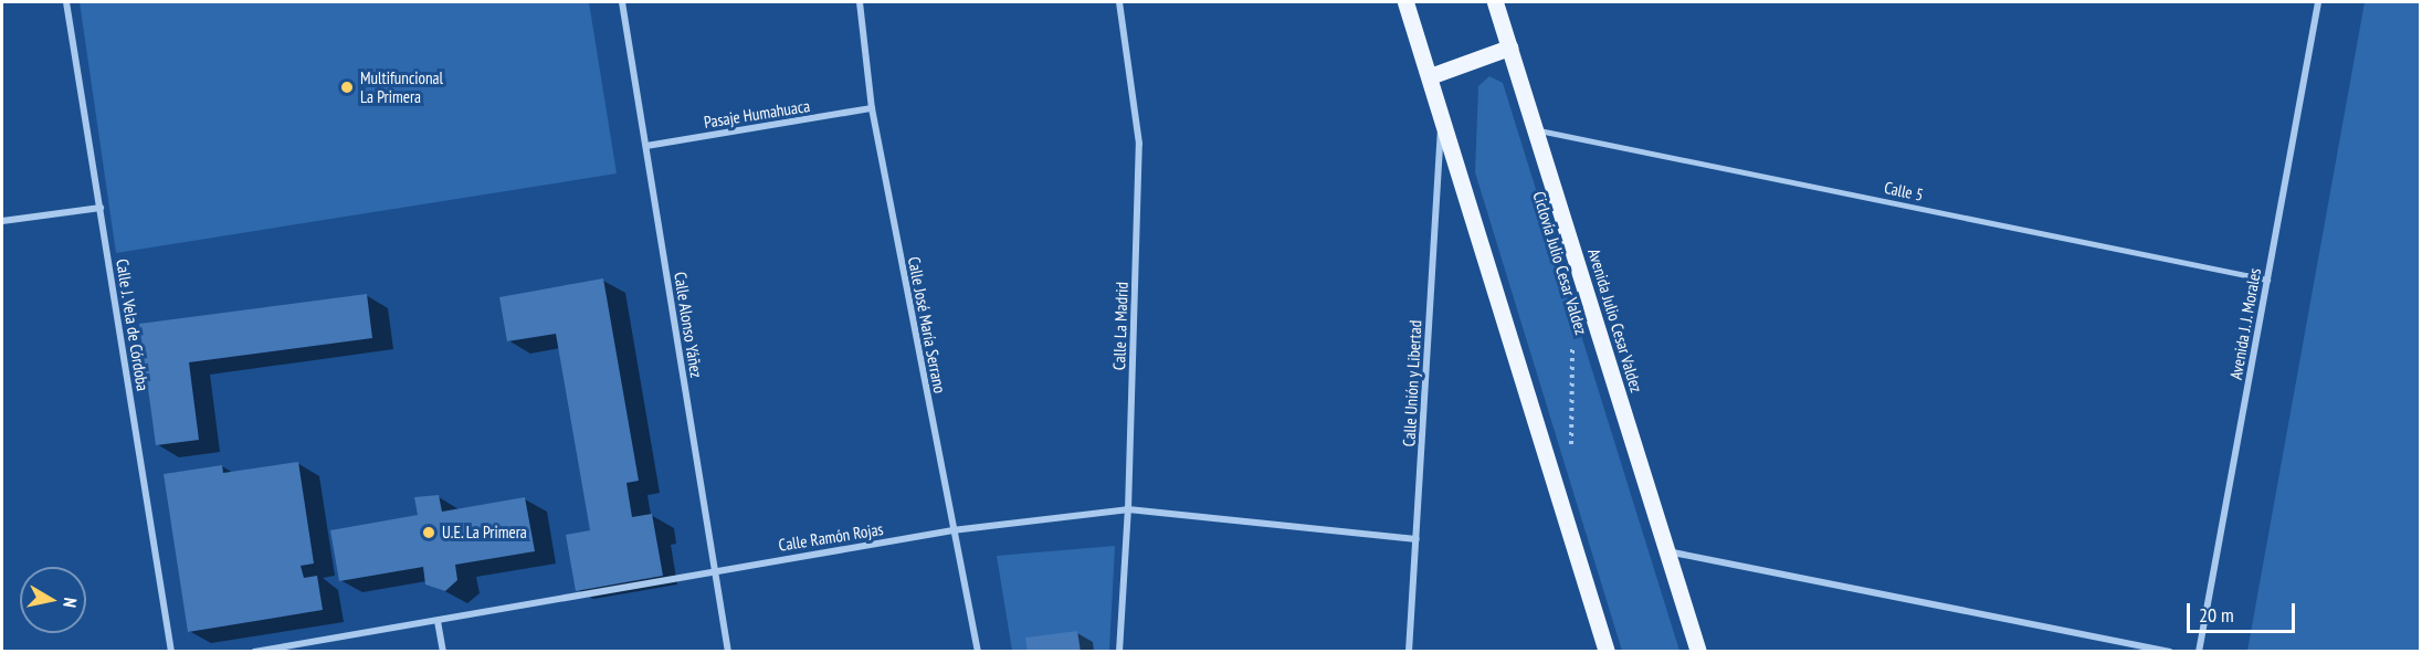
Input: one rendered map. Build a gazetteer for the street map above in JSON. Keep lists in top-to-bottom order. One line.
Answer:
{"streets":{"main road":["Avenida Julio Cesar Valdez"],"street":["Pasaje Humahuaca","Avenida J. J. Morales","Calle J. Vela de Córdoba","Calle Alonso Yáñez","Calle José María Serrano","Calle La Madrid","Calle Unión y Libertad","Calle Ramón Rojas"],"lane":["Calle 5"],"path":["Ciclovía Julio Cesar Valdez"]},"crossings":[["Pasaje Humahuaca","Calle Alonso Yáñez"],["Pasaje Humahuaca","Calle José María Serrano"],["Calle 5","Avenida Julio Cesar Valdez"],["Calle 5","Avenida J. J. Morales"],["Calle Alonso Yáñez","Calle Ramón Rojas"],["Calle José María Serrano","Calle Ramón Rojas"],["Calle La Madrid","Calle Ramón Rojas"],["Calle Unión y Libertad","Calle Ramón Rojas"]],"places":["Multifuncional La Primera","U.E. La Primera"],"scale_bar":"20 m","north":"right"}
